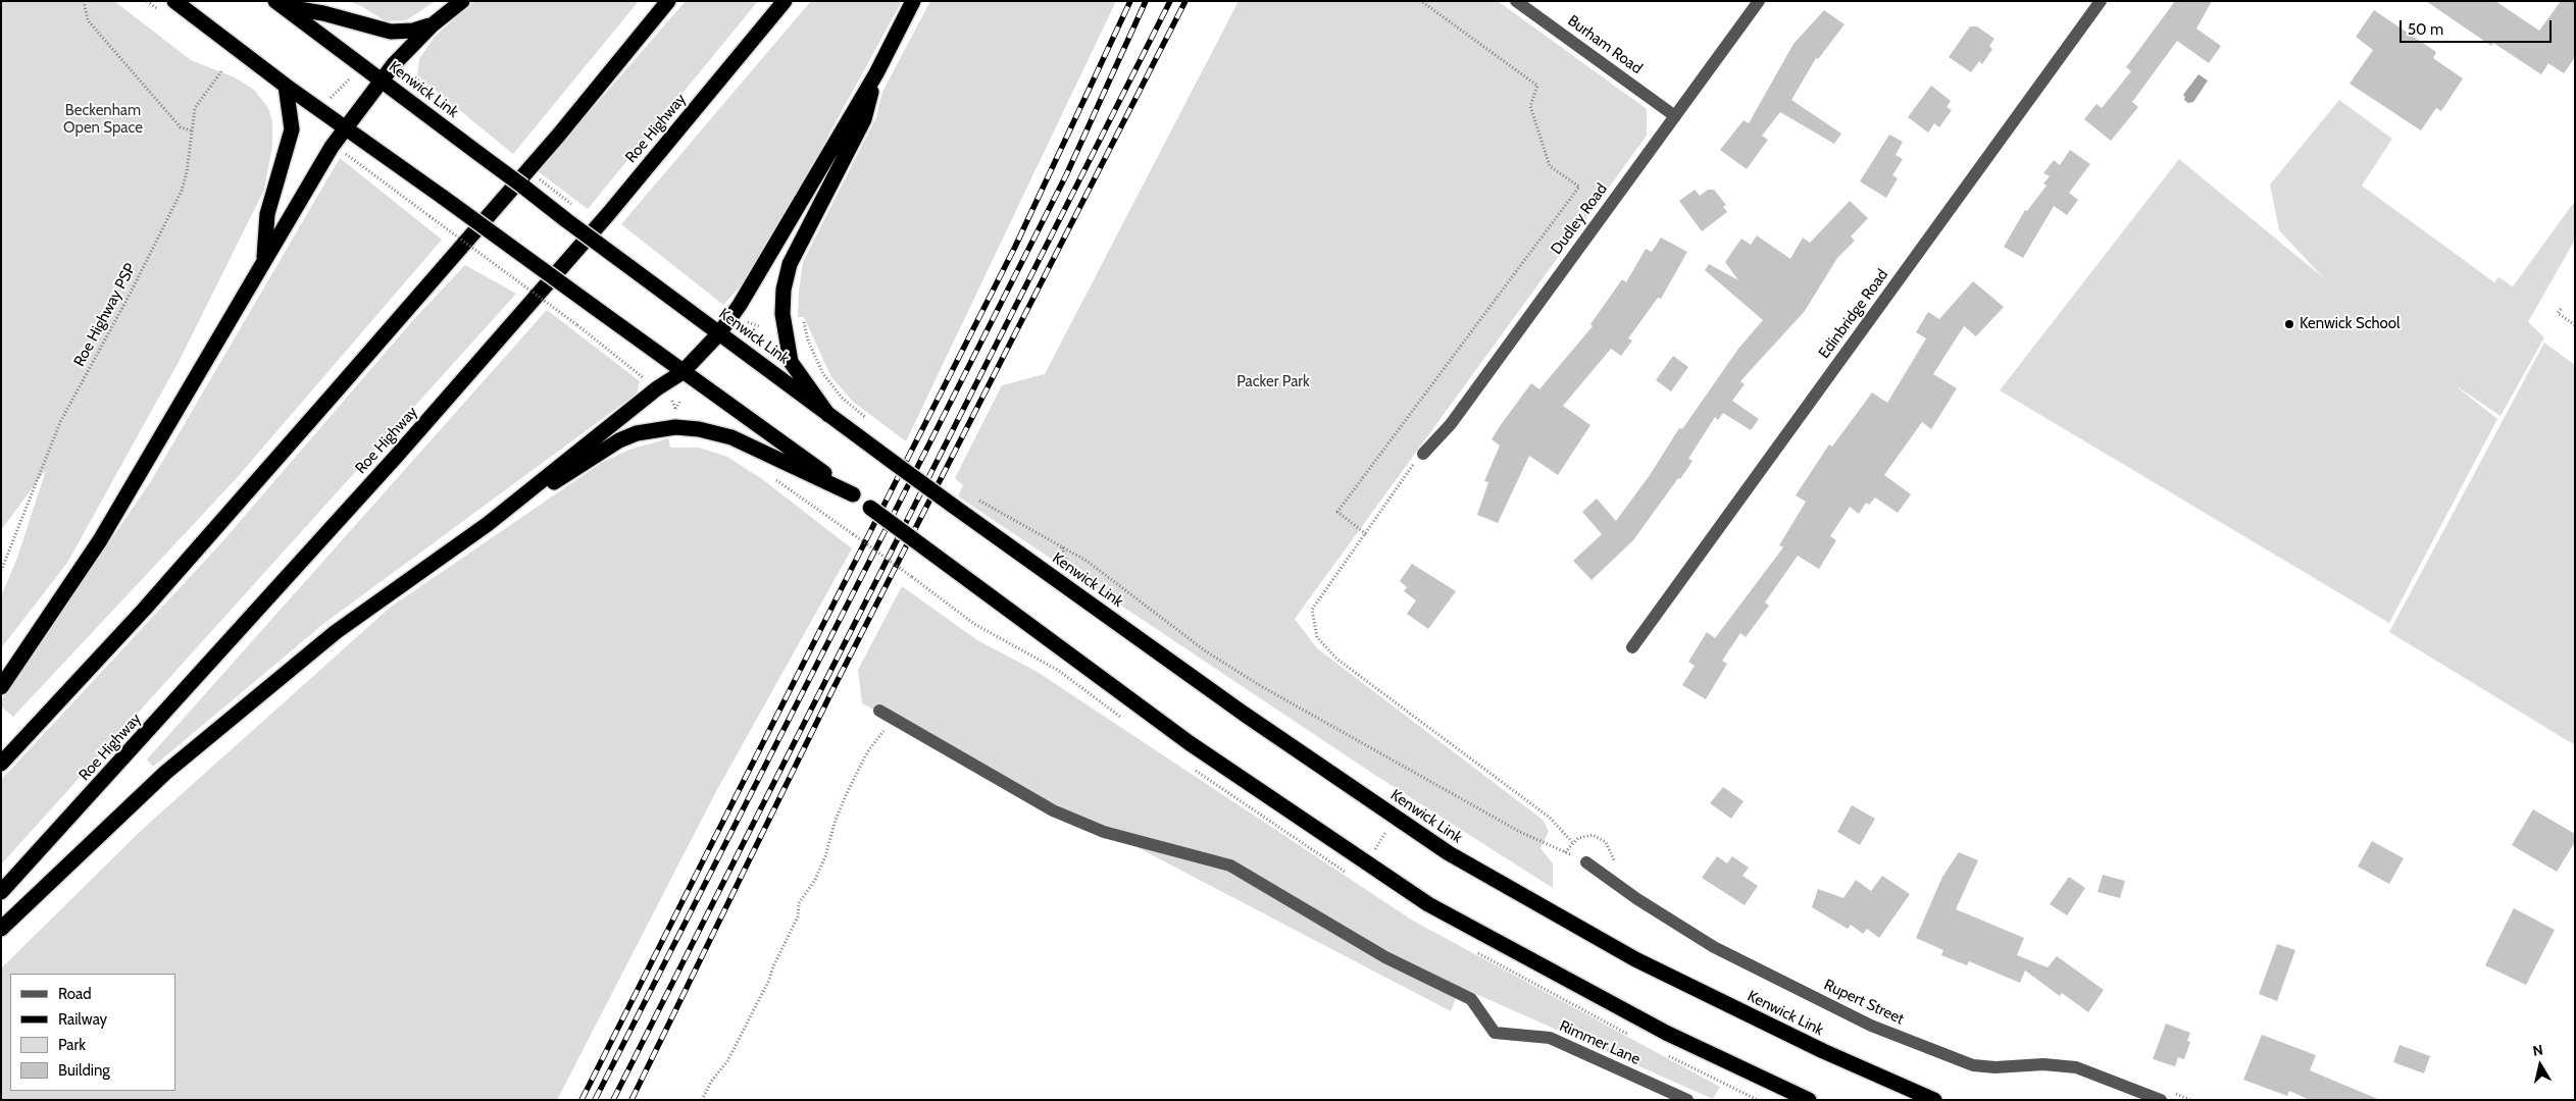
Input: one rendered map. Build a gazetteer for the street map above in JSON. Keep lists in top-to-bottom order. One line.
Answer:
{"streets":{"highway":["Kenwick Link","Roe Highway"],"street":["Burham Road","Dudley Road","Edinbridge Road","Rupert Street","Rimmer Lane"],"path":["Roe Highway PSP"]},"crossings":[["Burham Road","Dudley Road"]],"parks":["Beckenham Open Space","Packer Park"],"places":["Kenwick School"],"legend":["Road","Railway","Park","Building"],"scale_bar":"50 m","north":"top"}
